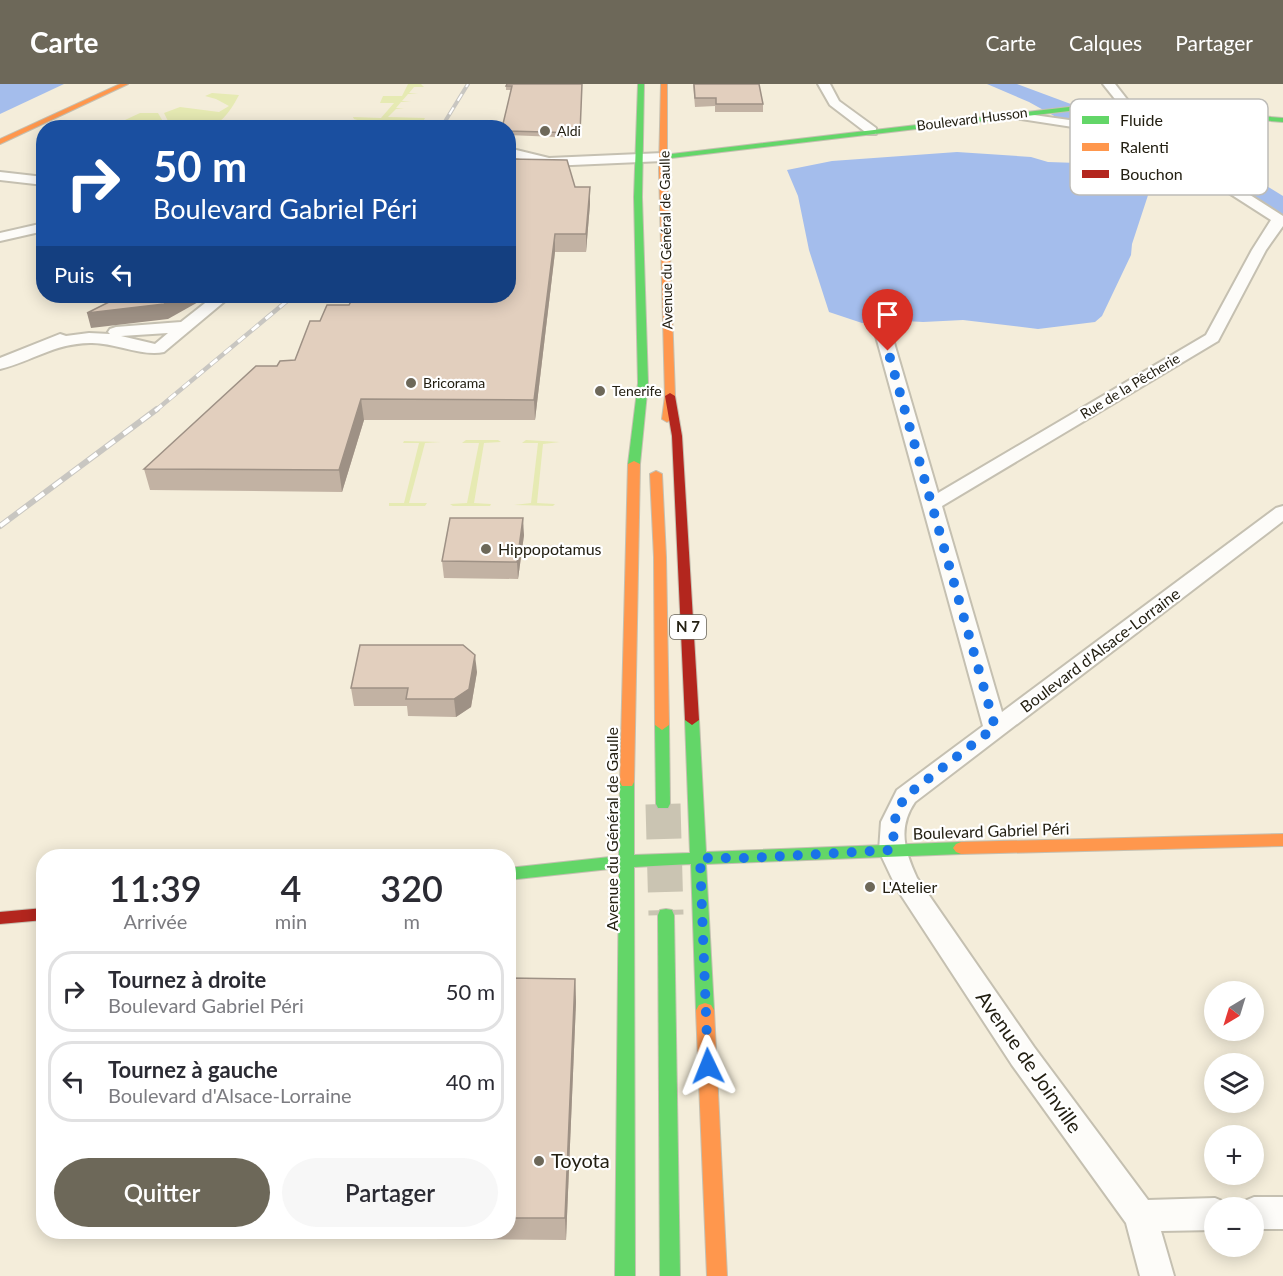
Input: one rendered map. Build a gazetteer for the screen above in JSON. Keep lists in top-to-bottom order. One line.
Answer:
{"streets":{"main road":["Boulevard Husson","Avenue du Général de Gaulle","N 7","Boulevard Gabriel Péri"],"street":["Rue de la Pêcherie","Boulevard d'Alsace-Lorraine","Avenue de Joinville"]},"crossings":[["Boulevard Husson","Avenue du Général de Gaulle"],["Avenue du Général de Gaulle","Boulevard Gabriel Péri"],["Boulevard d'Alsace-Lorraine","Boulevard Gabriel Péri"],["Boulevard d'Alsace-Lorraine","Avenue de Joinville"],["Boulevard Gabriel Péri","Avenue de Joinville"]],"places":["Aldi","Bricorama","Tenerife","Hippopotamus","L'Atelier","Toyota"],"legend":["Fluide","Ralenti","Bouchon"],"north":"bottom left","page":{"header":"Carte","nav":["Carte","Calques","Partager"],"turn":["50 m","Boulevard Gabriel Péri"],"then":"Puis","eta":["11:39","Arrivée","4","min","320","m"],"list":[{"name":"Tournez à droite","note":"Boulevard Gabriel Péri","value":"50 m"},{"name":"Tournez à gauche","note":"Boulevard d'Alsace-Lorraine","value":"40 m"}],"map_buttons":["+","−"],"buttons":["Quitter","Partager"]}}
